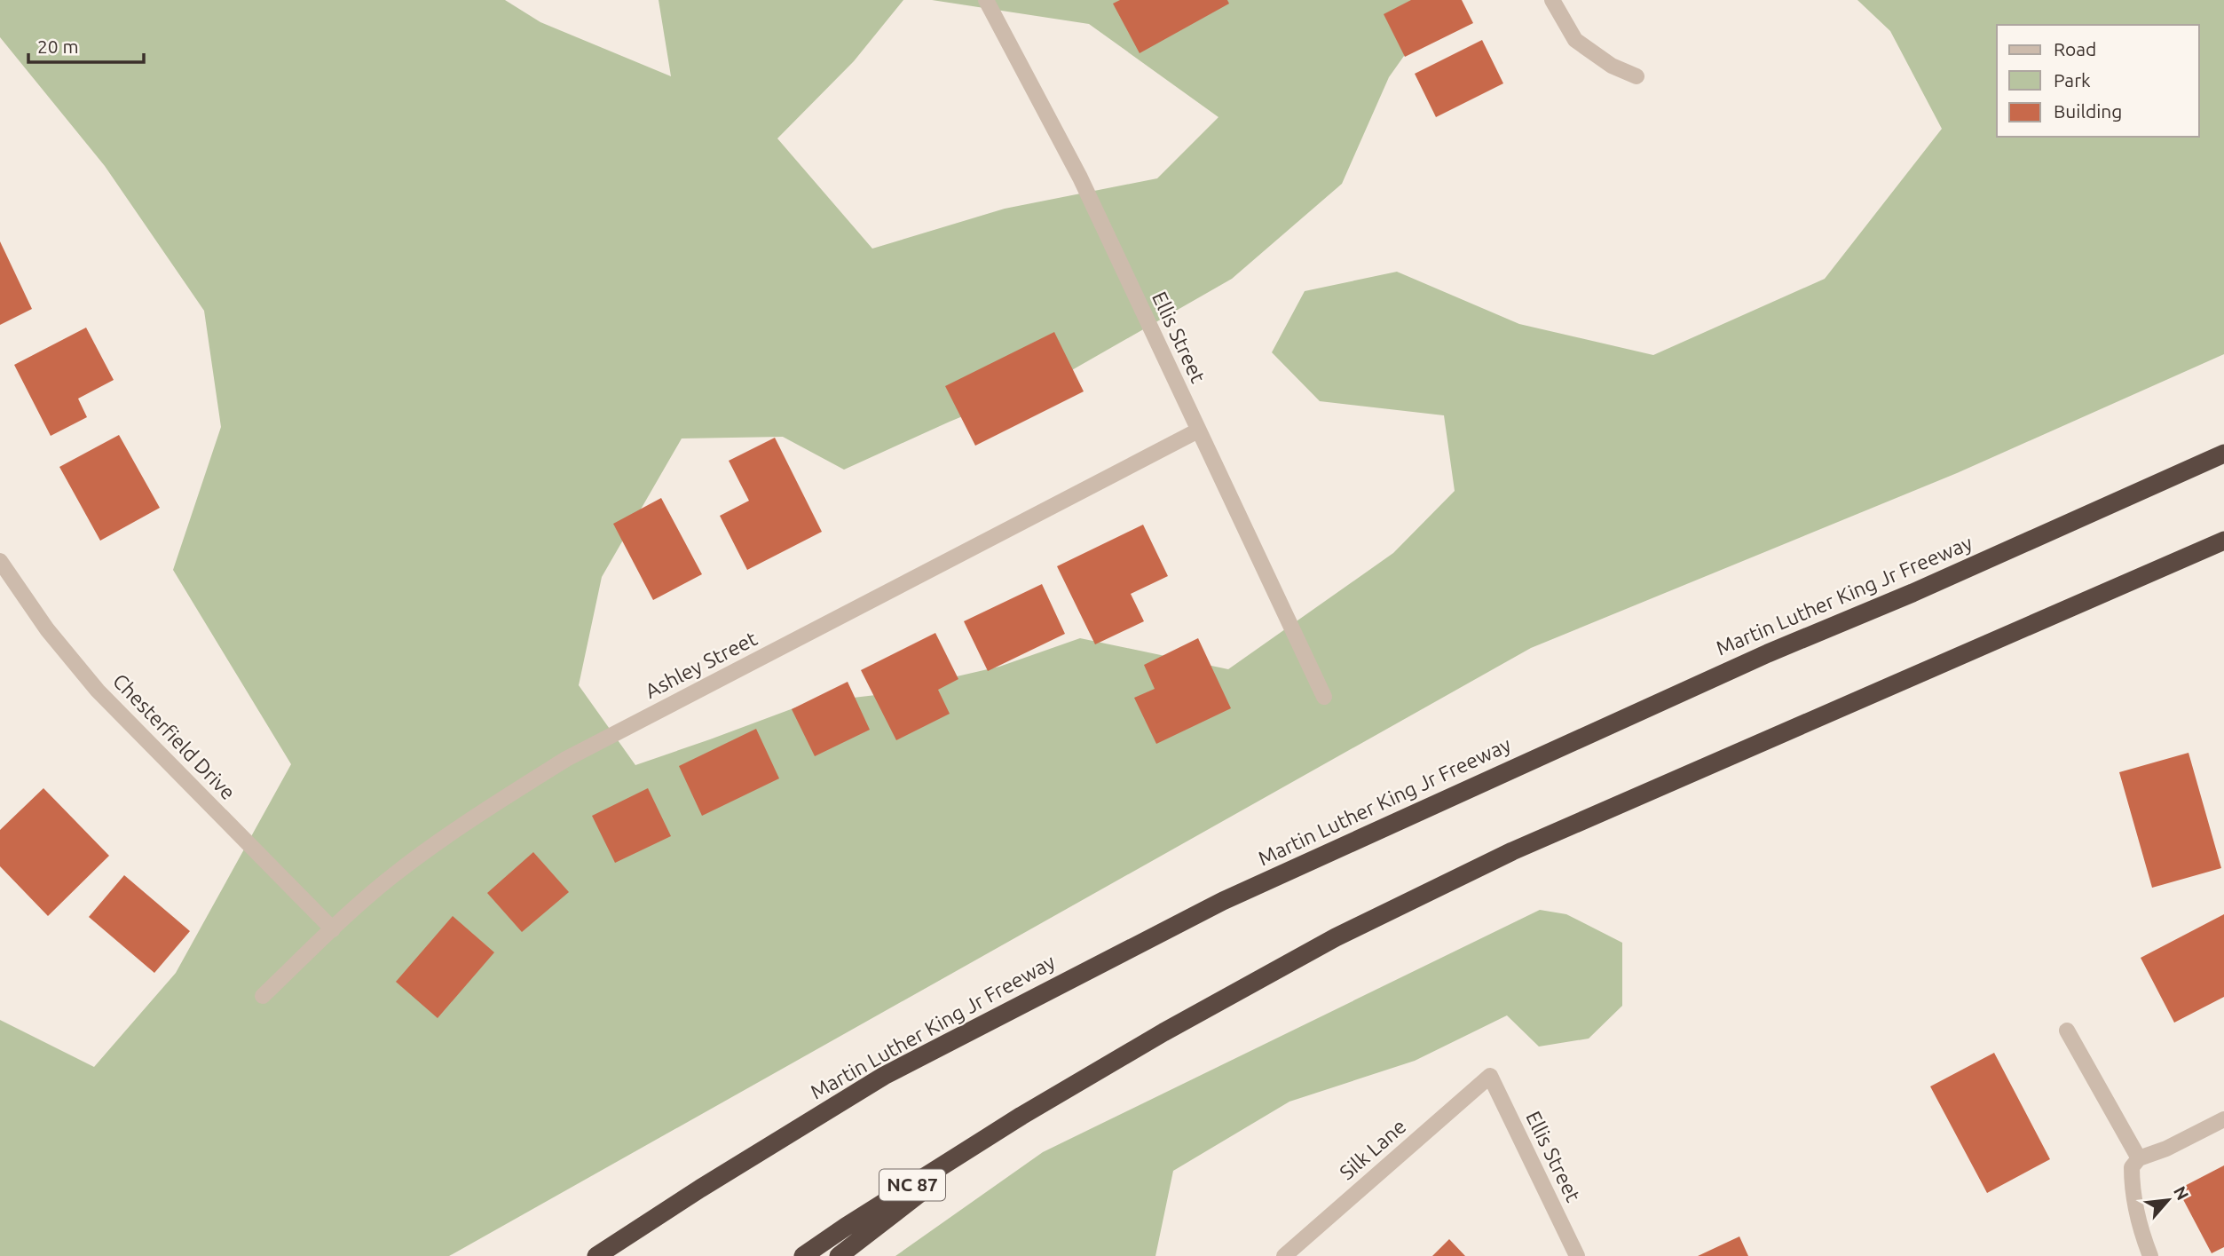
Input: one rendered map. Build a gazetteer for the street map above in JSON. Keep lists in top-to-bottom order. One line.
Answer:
{"streets":{"highway":["Martin Luther King Jr Freeway","NC 87"],"street":["Ellis Street","Ashley Street","Chesterfield Drive","Silk Lane"]},"crossings":[["Ellis Street","Ashley Street"],["Ellis Street","Silk Lane"],["Ashley Street","Chesterfield Drive"]],"legend":["Road","Park","Building"],"scale_bar":"20 m","north":"top right"}
